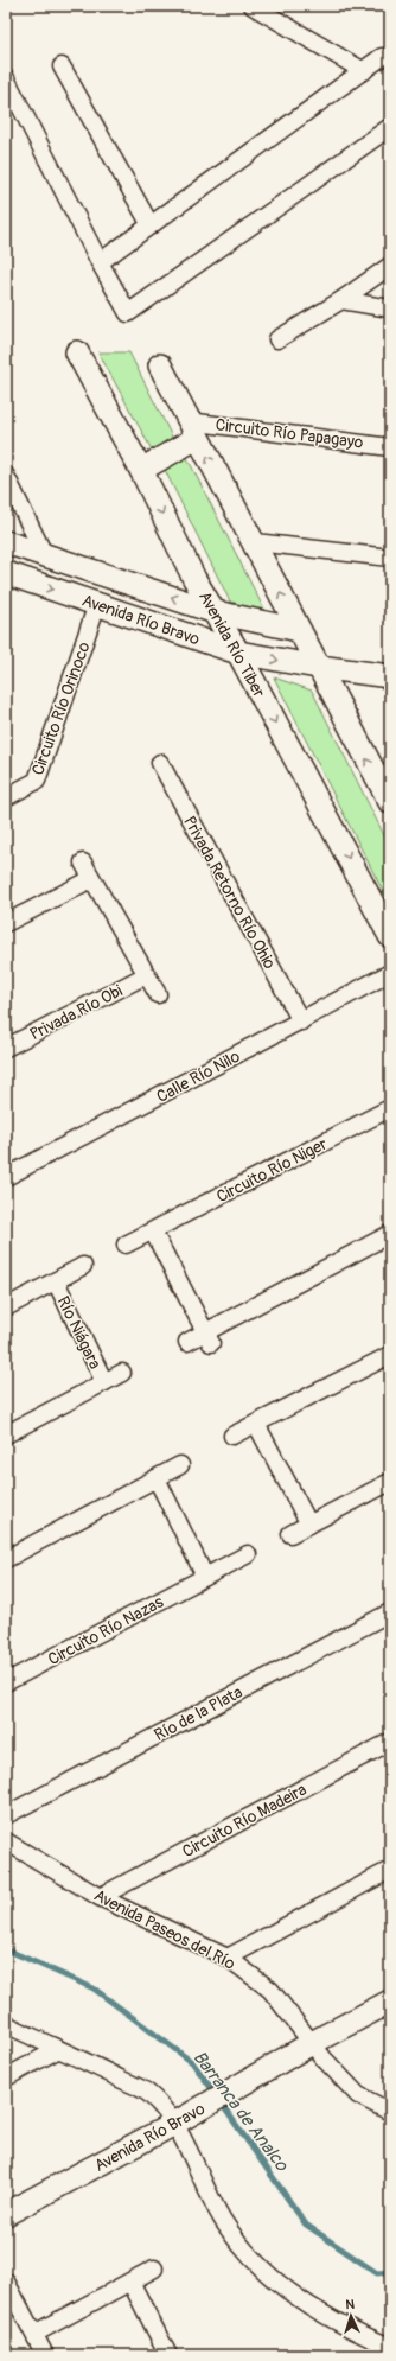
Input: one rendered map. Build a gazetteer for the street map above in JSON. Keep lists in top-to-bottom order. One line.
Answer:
{"streets":{"street":["Circuito Río Papagayo","Avenida Río Bravo","Avenida Río Tiber","Circuito Río Orinoco","Privada Retorno Río Ohio","Privada Río Obi","Calle Río Nilo","Circuito Río Niger","Río Niágara","Circuito Río Nazas","Río de la Plata","Circuito Río Madeira","Avenida Paseos del Río"]},"crossings":[["Avenida Río Bravo","Avenida Río Tiber"],["Avenida Río Bravo","Circuito Río Orinoco"],["Avenida Río Bravo","Avenida Paseos del Río"],["Privada Retorno Río Ohio","Calle Río Nilo"],["Circuito Río Madeira","Avenida Paseos del Río"]],"water":["Barranca de Analco"],"north":"top"}
